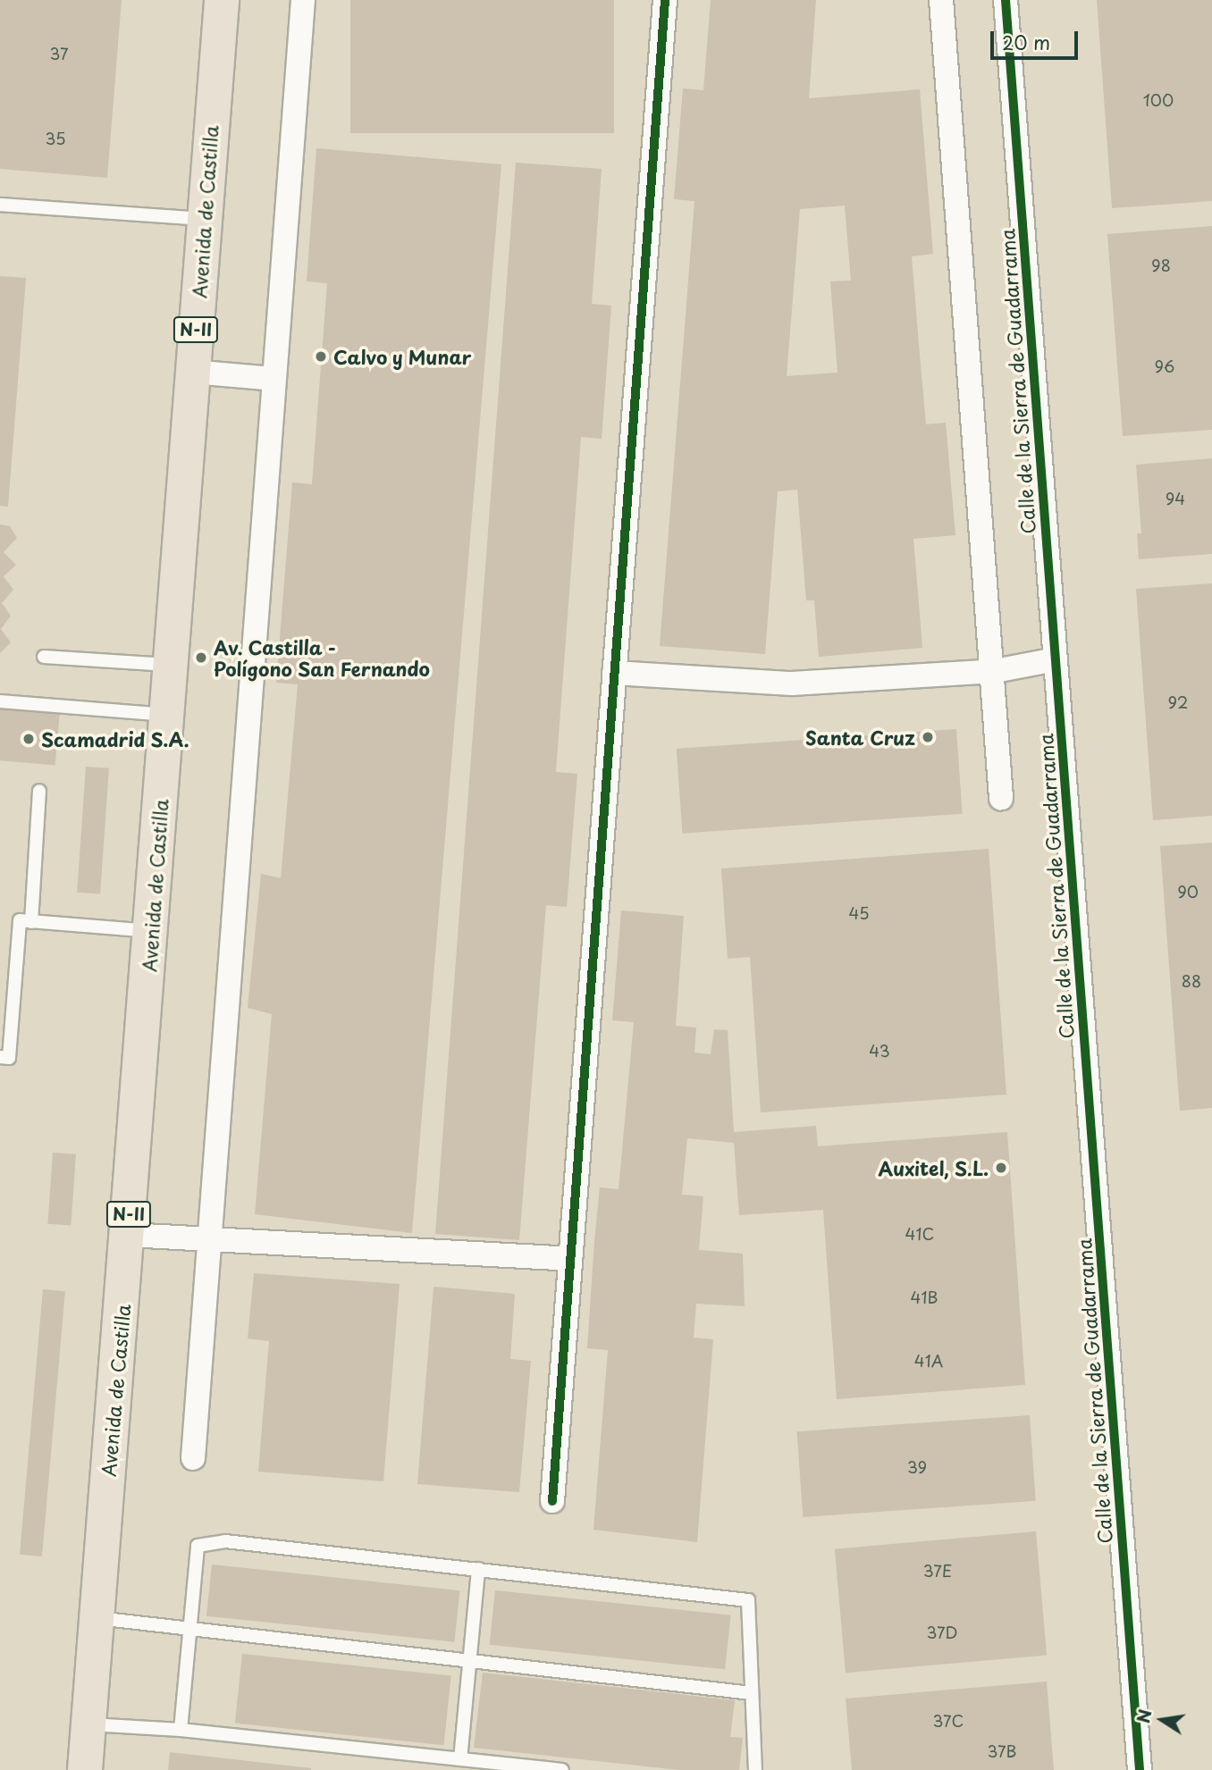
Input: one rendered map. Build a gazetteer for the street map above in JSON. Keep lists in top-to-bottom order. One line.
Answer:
{"streets":{"main road":["Avenida de Castilla","N-II"],"street":["Calle de la Sierra de Guadarrama"]},"places":["Calvo y Munar","Av. Castilla - Polígono San Fernando","Santa Cruz","Scamadrid S.A.","Auxitel, S.L."],"house_numbers":["37","100","35","98","96","94","92","90","45","88","43","41C","41B","41A","39","37E","37D","37C","37B"],"scale_bar":"20 m","north":"left"}
